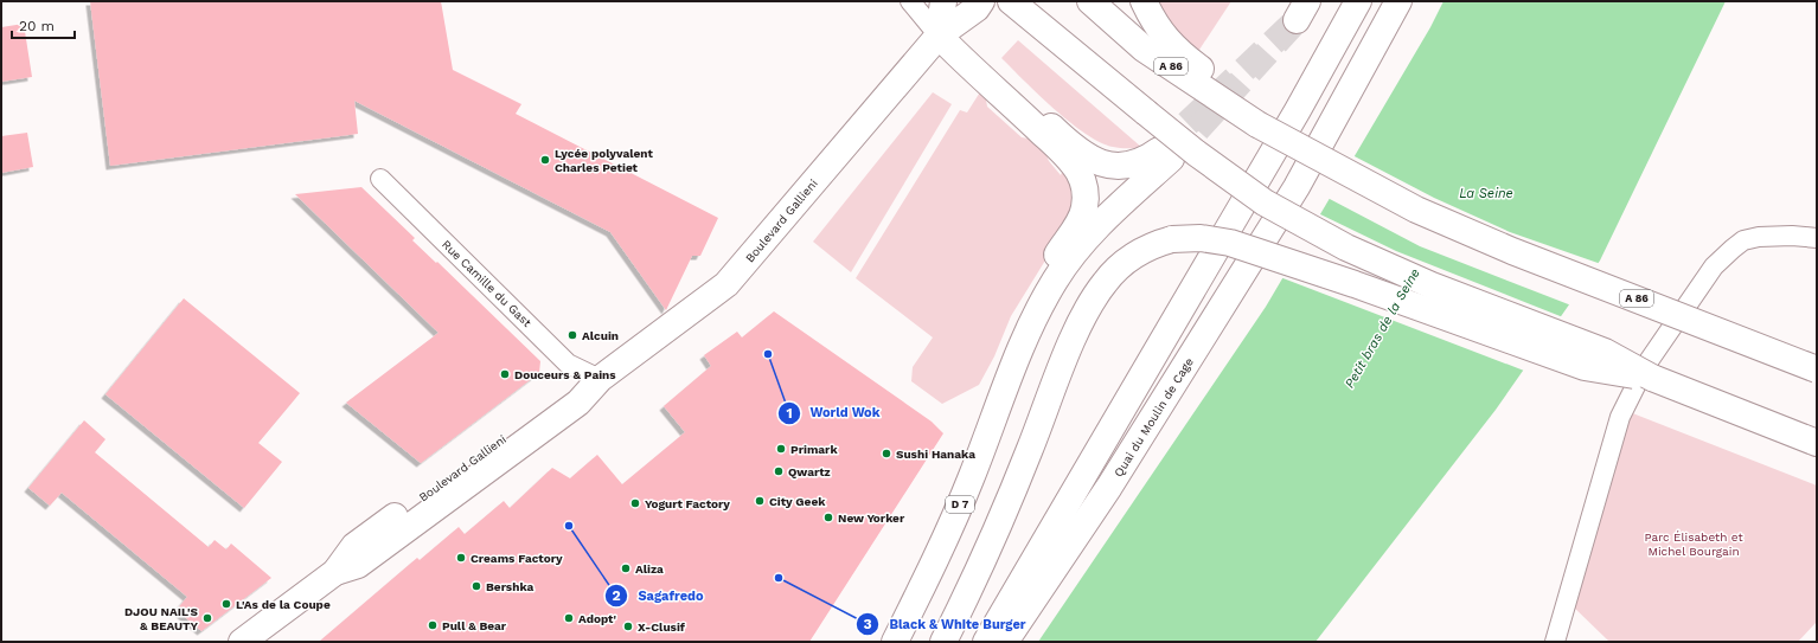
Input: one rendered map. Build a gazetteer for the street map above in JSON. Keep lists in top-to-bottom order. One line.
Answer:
{"streets":{"main road":["A 86","Boulevard Gallieni","Quai du Moulin de Cage","D 7"],"street":["Rue Camille du Gast"]},"crossings":[["Boulevard Gallieni","Rue Camille du Gast"]],"water":["La Seine","Petit bras de la Seine"],"parks":["Parc Élisabeth et Michel Bourgain"],"places":["Lycée polyvalent Charles Petiet","Alcuin","World Wok","Douceurs & Pains","Primark","Sushi Hanaka","Qwartz","City Geek","Yogurt Factory","New Yorker","Sagafredo","Creams Factory","Aliza","Black & White Burger","Bershka","L'As de la Coupe","DJOU NAIL'S & BEAUTY","Adopt'","Pull & Bear","X-Clusif"],"scale_bar":"20 m"}
